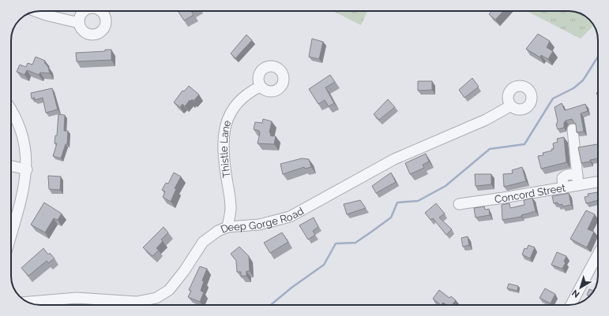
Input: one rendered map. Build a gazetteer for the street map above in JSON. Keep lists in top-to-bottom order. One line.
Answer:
{"streets":{"street":["Thistle Lane","Concord Street","Deep Gorge Road"]},"crossings":[["Thistle Lane","Deep Gorge Road"]],"north":"bottom left"}
